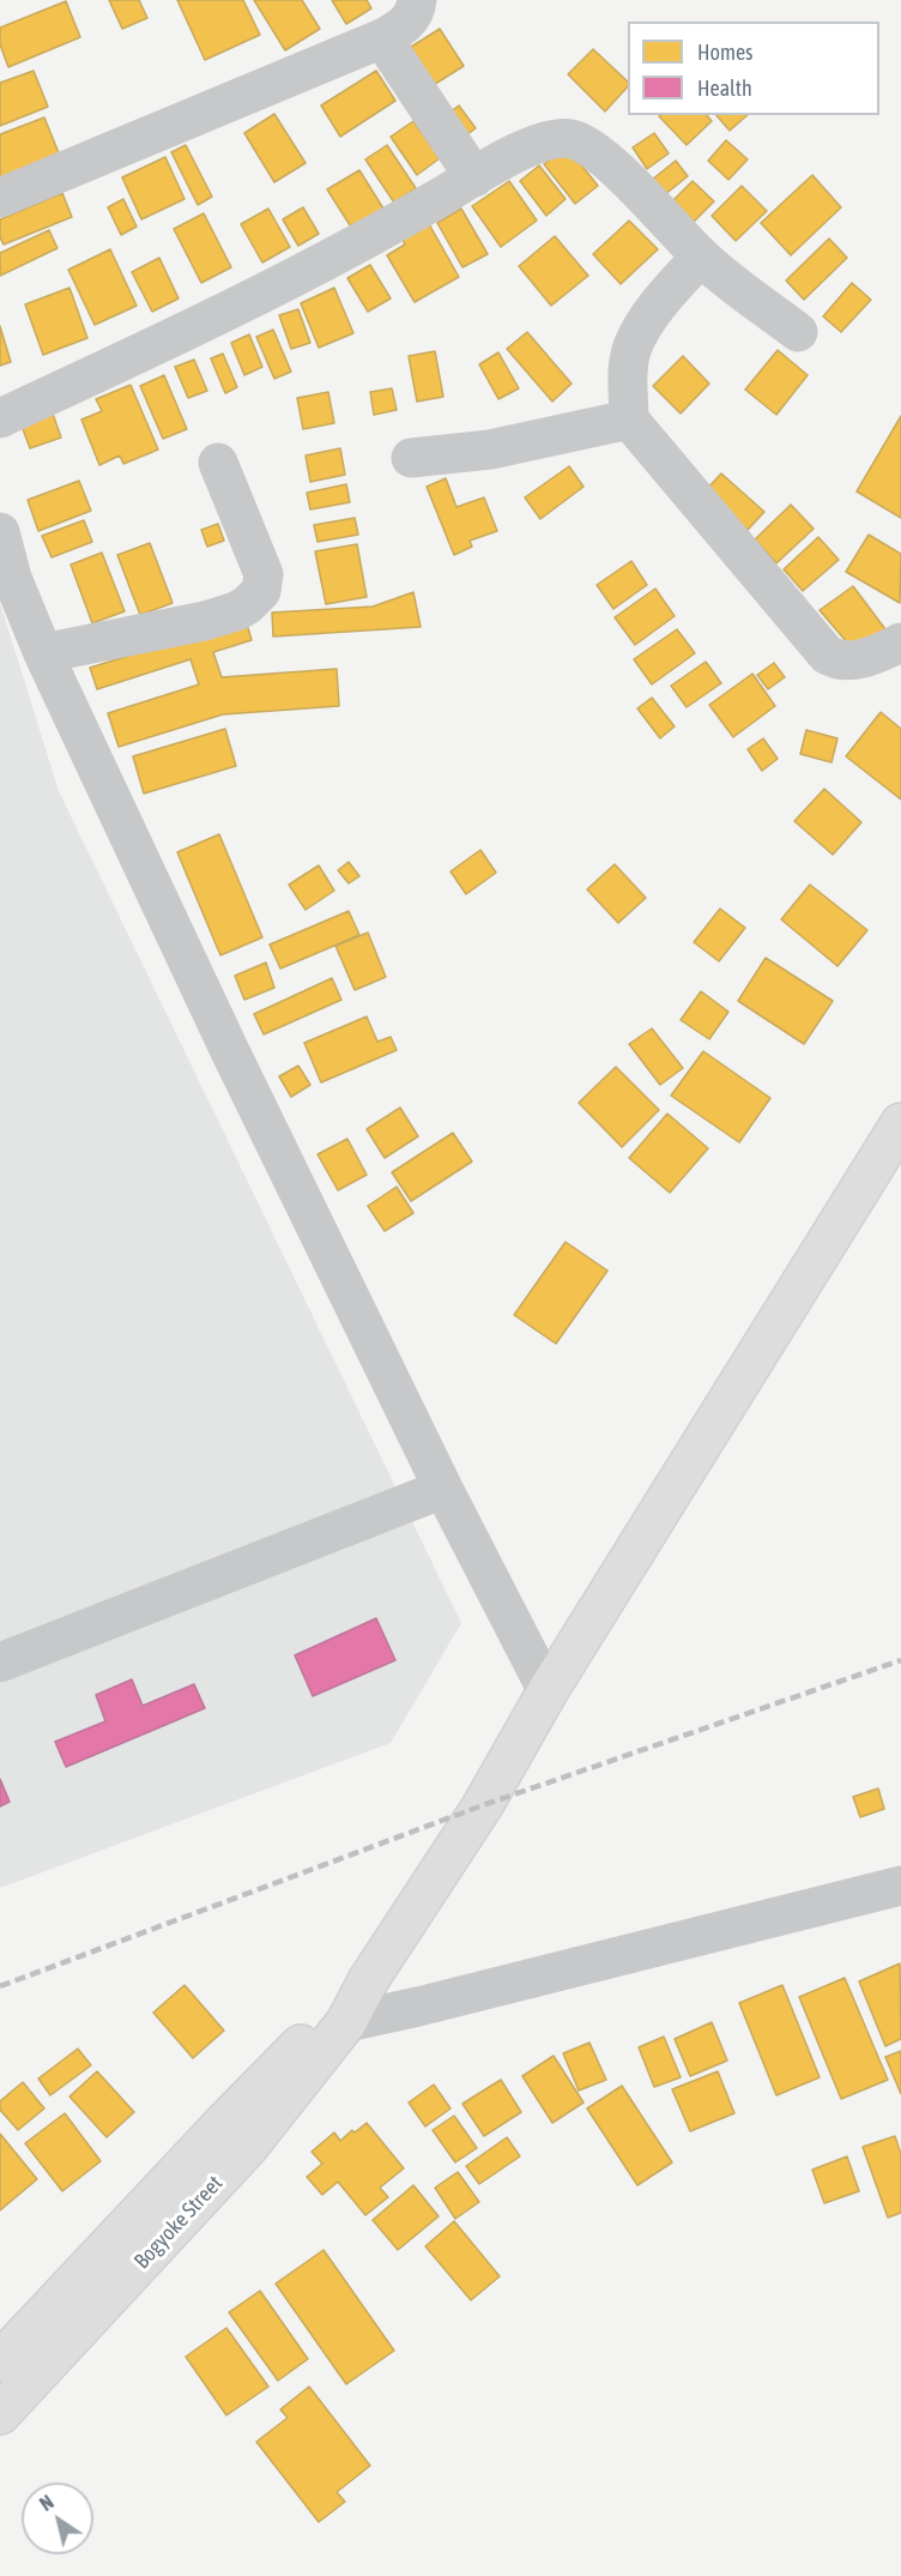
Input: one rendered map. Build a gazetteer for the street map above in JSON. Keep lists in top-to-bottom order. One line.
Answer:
{"streets":{"main road":["Bogyoke Street"]},"legend":["Homes","Health"],"north":"top left"}
